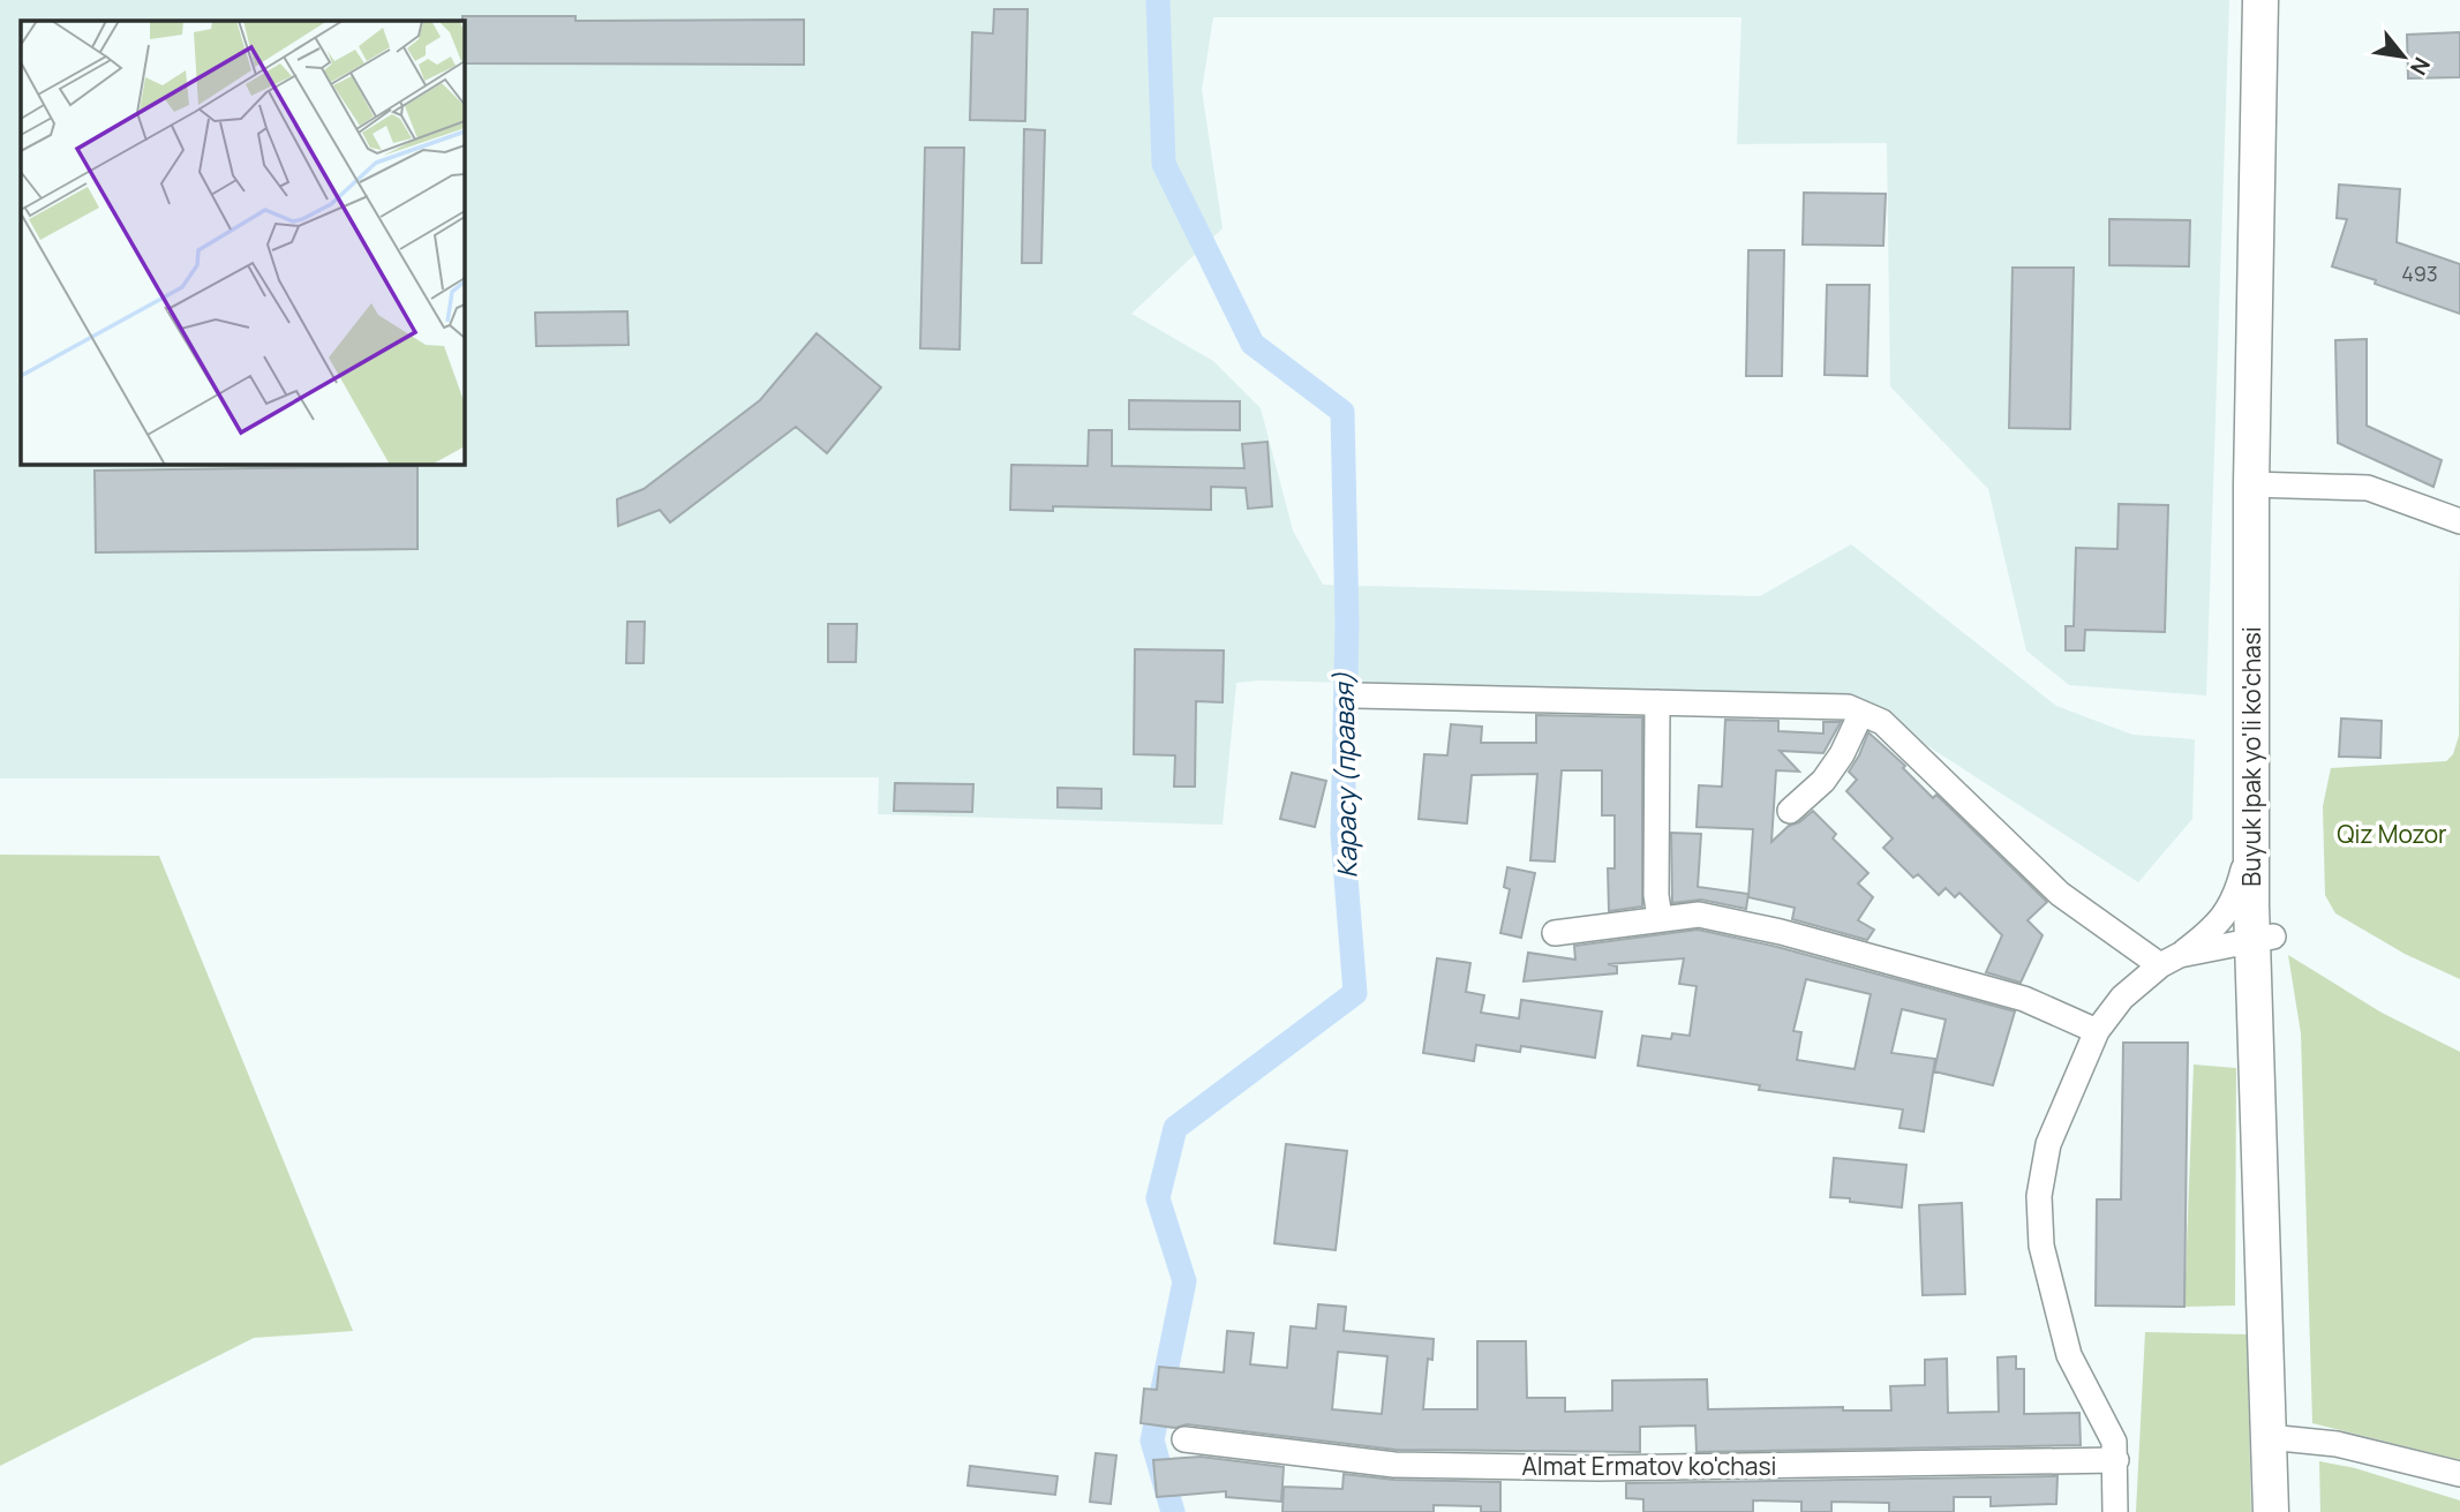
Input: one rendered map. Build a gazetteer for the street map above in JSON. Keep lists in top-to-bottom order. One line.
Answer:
{"streets":{"street":["Buyuk Ipak yo'li ko'chasi","Almat Ermatov ko'chasi"]},"crossings":[["Buyuk Ipak yo'li ko'chasi","Almat Ermatov ko'chasi"]],"water":["Карасу (правая)"],"parks":["Qiz Mozor"],"house_numbers":["493"],"north":"bottom right"}
